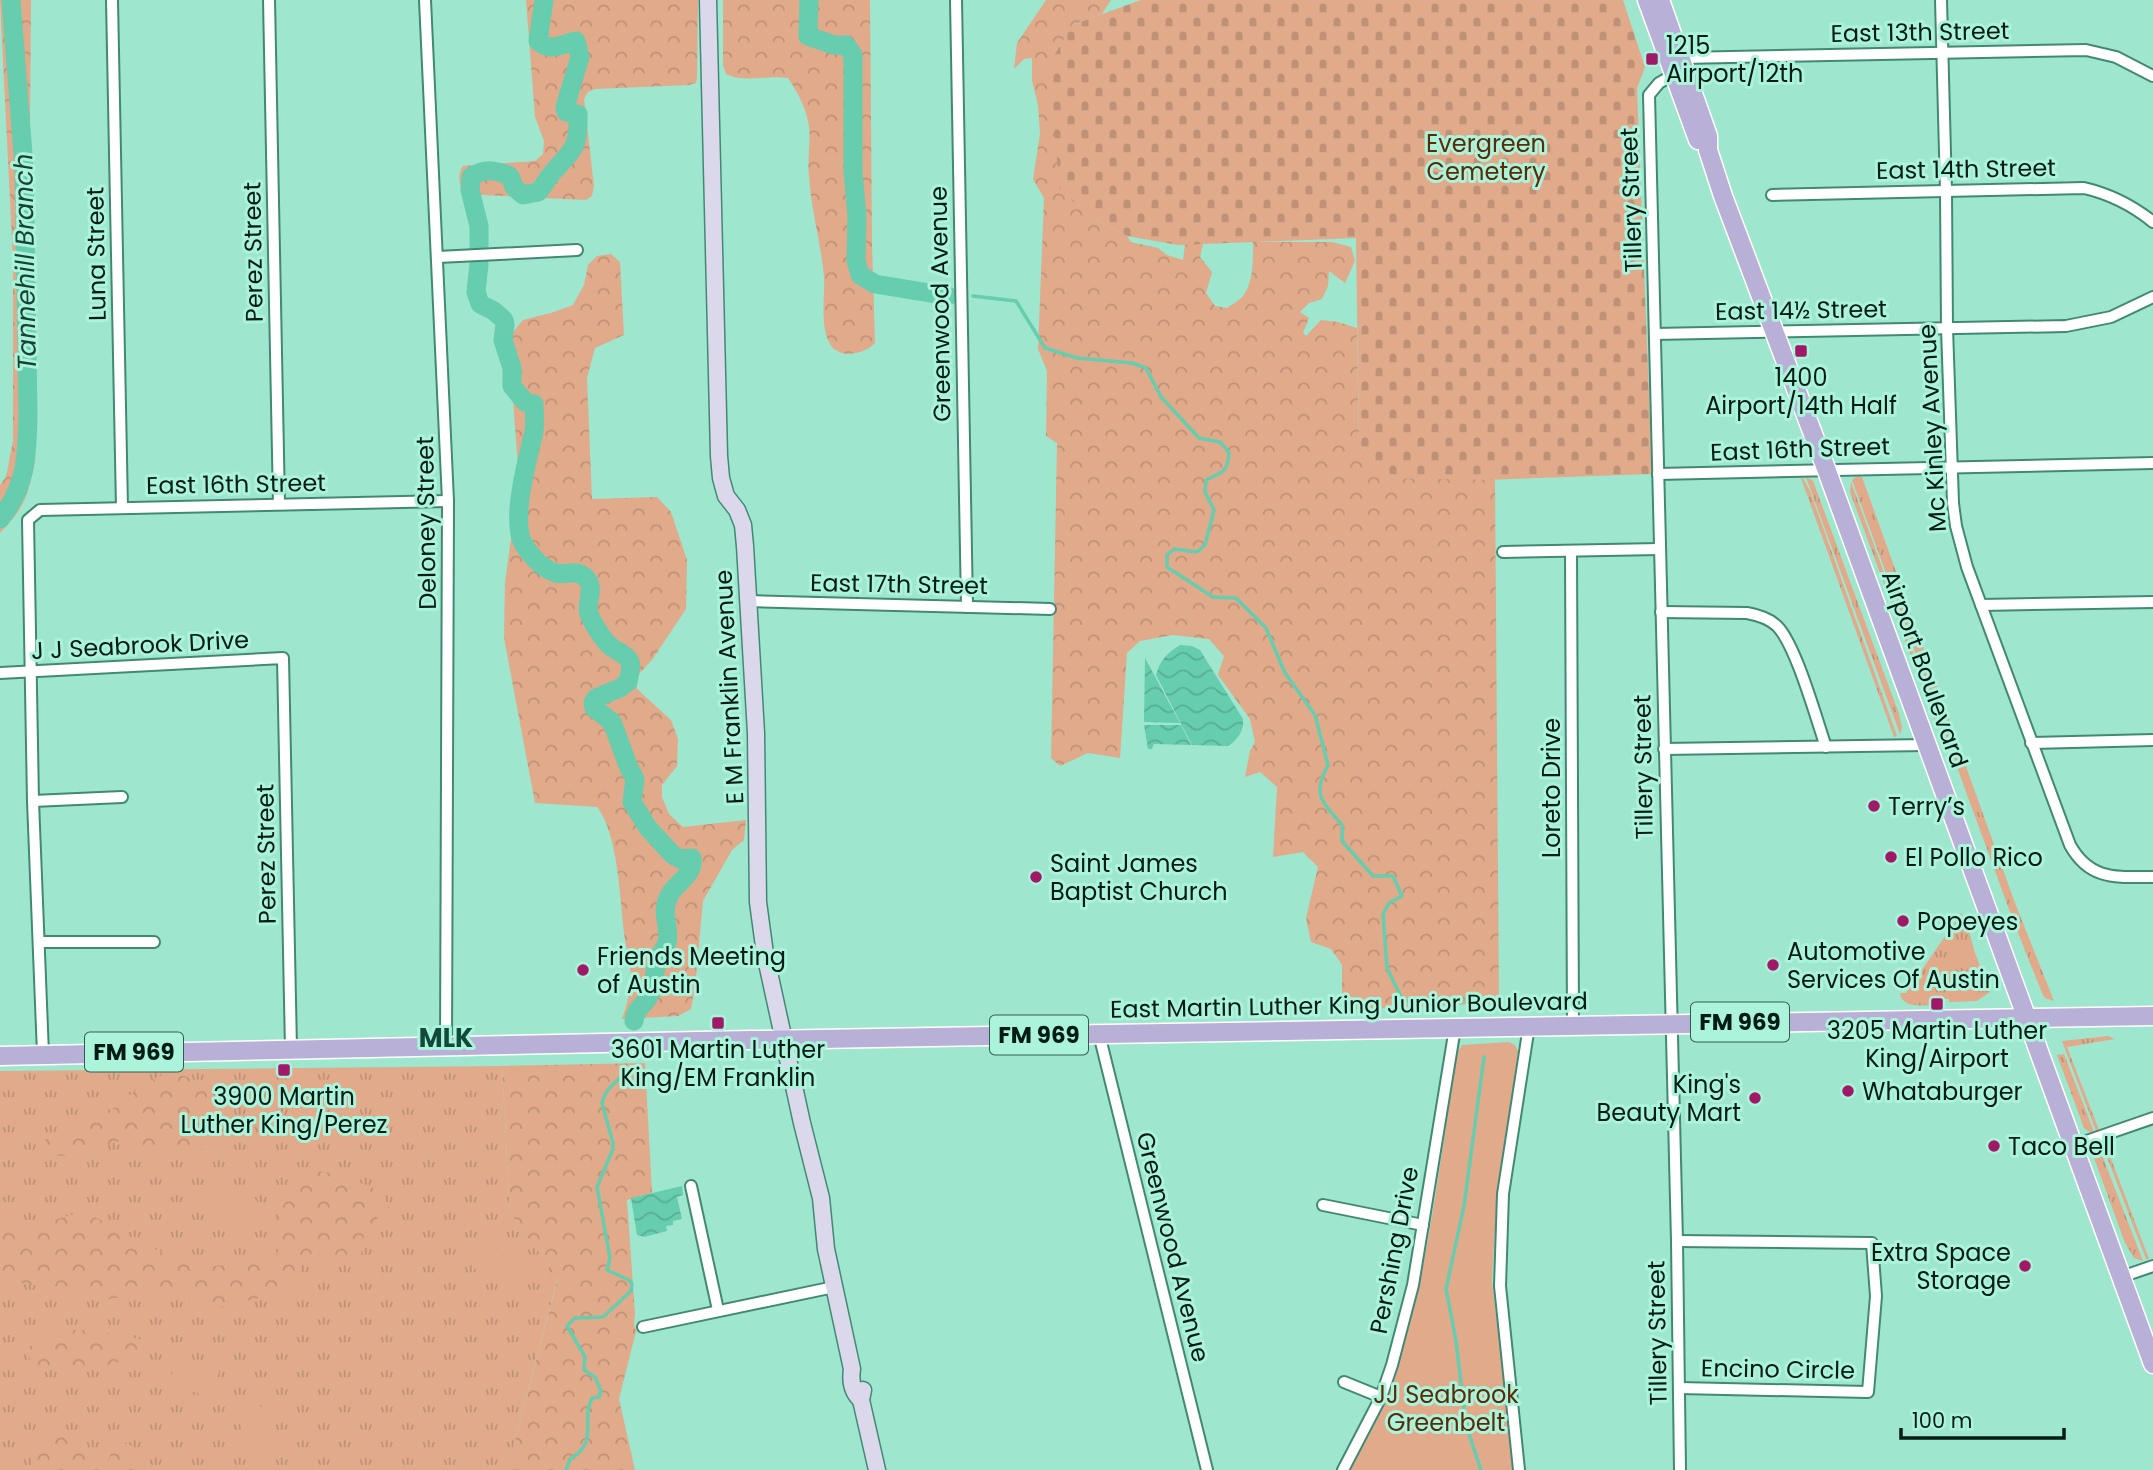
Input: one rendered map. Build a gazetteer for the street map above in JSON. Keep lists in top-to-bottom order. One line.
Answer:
{"streets":{"main road":["Airport Boulevard","East Martin Luther King Junior Boulevard","FM 969"],"street":["East 13th Street","East 14th Street","Tillery Street","Perez Street","Luna Street","Greenwood Avenue","East 14½ Street","Mc Kinley Avenue","East 16th Street","Deloney Street","East 17th Street","J J Seabrook Drive","E M Franklin Avenue","Loreto Drive","Pershing Drive","Encino Circle"]},"crossings":[["East 13th Street","Tillery Street"],["East 13th Street","Mc Kinley Avenue"],["East 13th Street","Airport Boulevard"],["East 14th Street","Mc Kinley Avenue"],["Tillery Street","East 14½ Street"],["Tillery Street","East 16th Street"],["Tillery Street","Airport Boulevard"],["Tillery Street","East Martin Luther King Junior Boulevard"],["Tillery Street","Encino Circle"],["Perez Street","East 16th Street"],["Perez Street","J J Seabrook Drive"],["Perez Street","East Martin Luther King Junior Boulevard"],["Luna Street","East 16th Street"],["Greenwood Avenue","East 17th Street"],["Greenwood Avenue","East Martin Luther King Junior Boulevard"],["East 14½ Street","Mc Kinley Avenue"],["East 14½ Street","Airport Boulevard"],["Mc Kinley Avenue","East 16th Street"],["East 16th Street","Deloney Street"],["East 16th Street","J J Seabrook Drive"],["East 16th Street","Airport Boulevard"],["Deloney Street","East Martin Luther King Junior Boulevard"],["East 17th Street","E M Franklin Avenue"],["Airport Boulevard","East Martin Luther King Junior Boulevard"],["E M Franklin Avenue","East Martin Luther King Junior Boulevard"],["Loreto Drive","East Martin Luther King Junior Boulevard"],["East Martin Luther King Junior Boulevard","Pershing Drive"]],"districts":["MLK"],"water":["Tannehill Branch"],"parks":["Evergreen Cemetery","JJ Seabrook Greenbelt"],"places":{"transit":["1215 Airport/12th","1400 Airport/14th Half","3205 Martin Luther King/Airport","3601 Martin Luther King/EM Franklin","3900 Martin Luther King/Perez"],"other":["Terry’s","El Pollo Rico","Saint James Baptist Church","Popeyes","Automotive Services Of Austin","Friends Meeting of Austin","Whataburger","King's Beauty Mart","Taco Bell","Extra Space Storage"]},"scale_bar":"100 m"}
